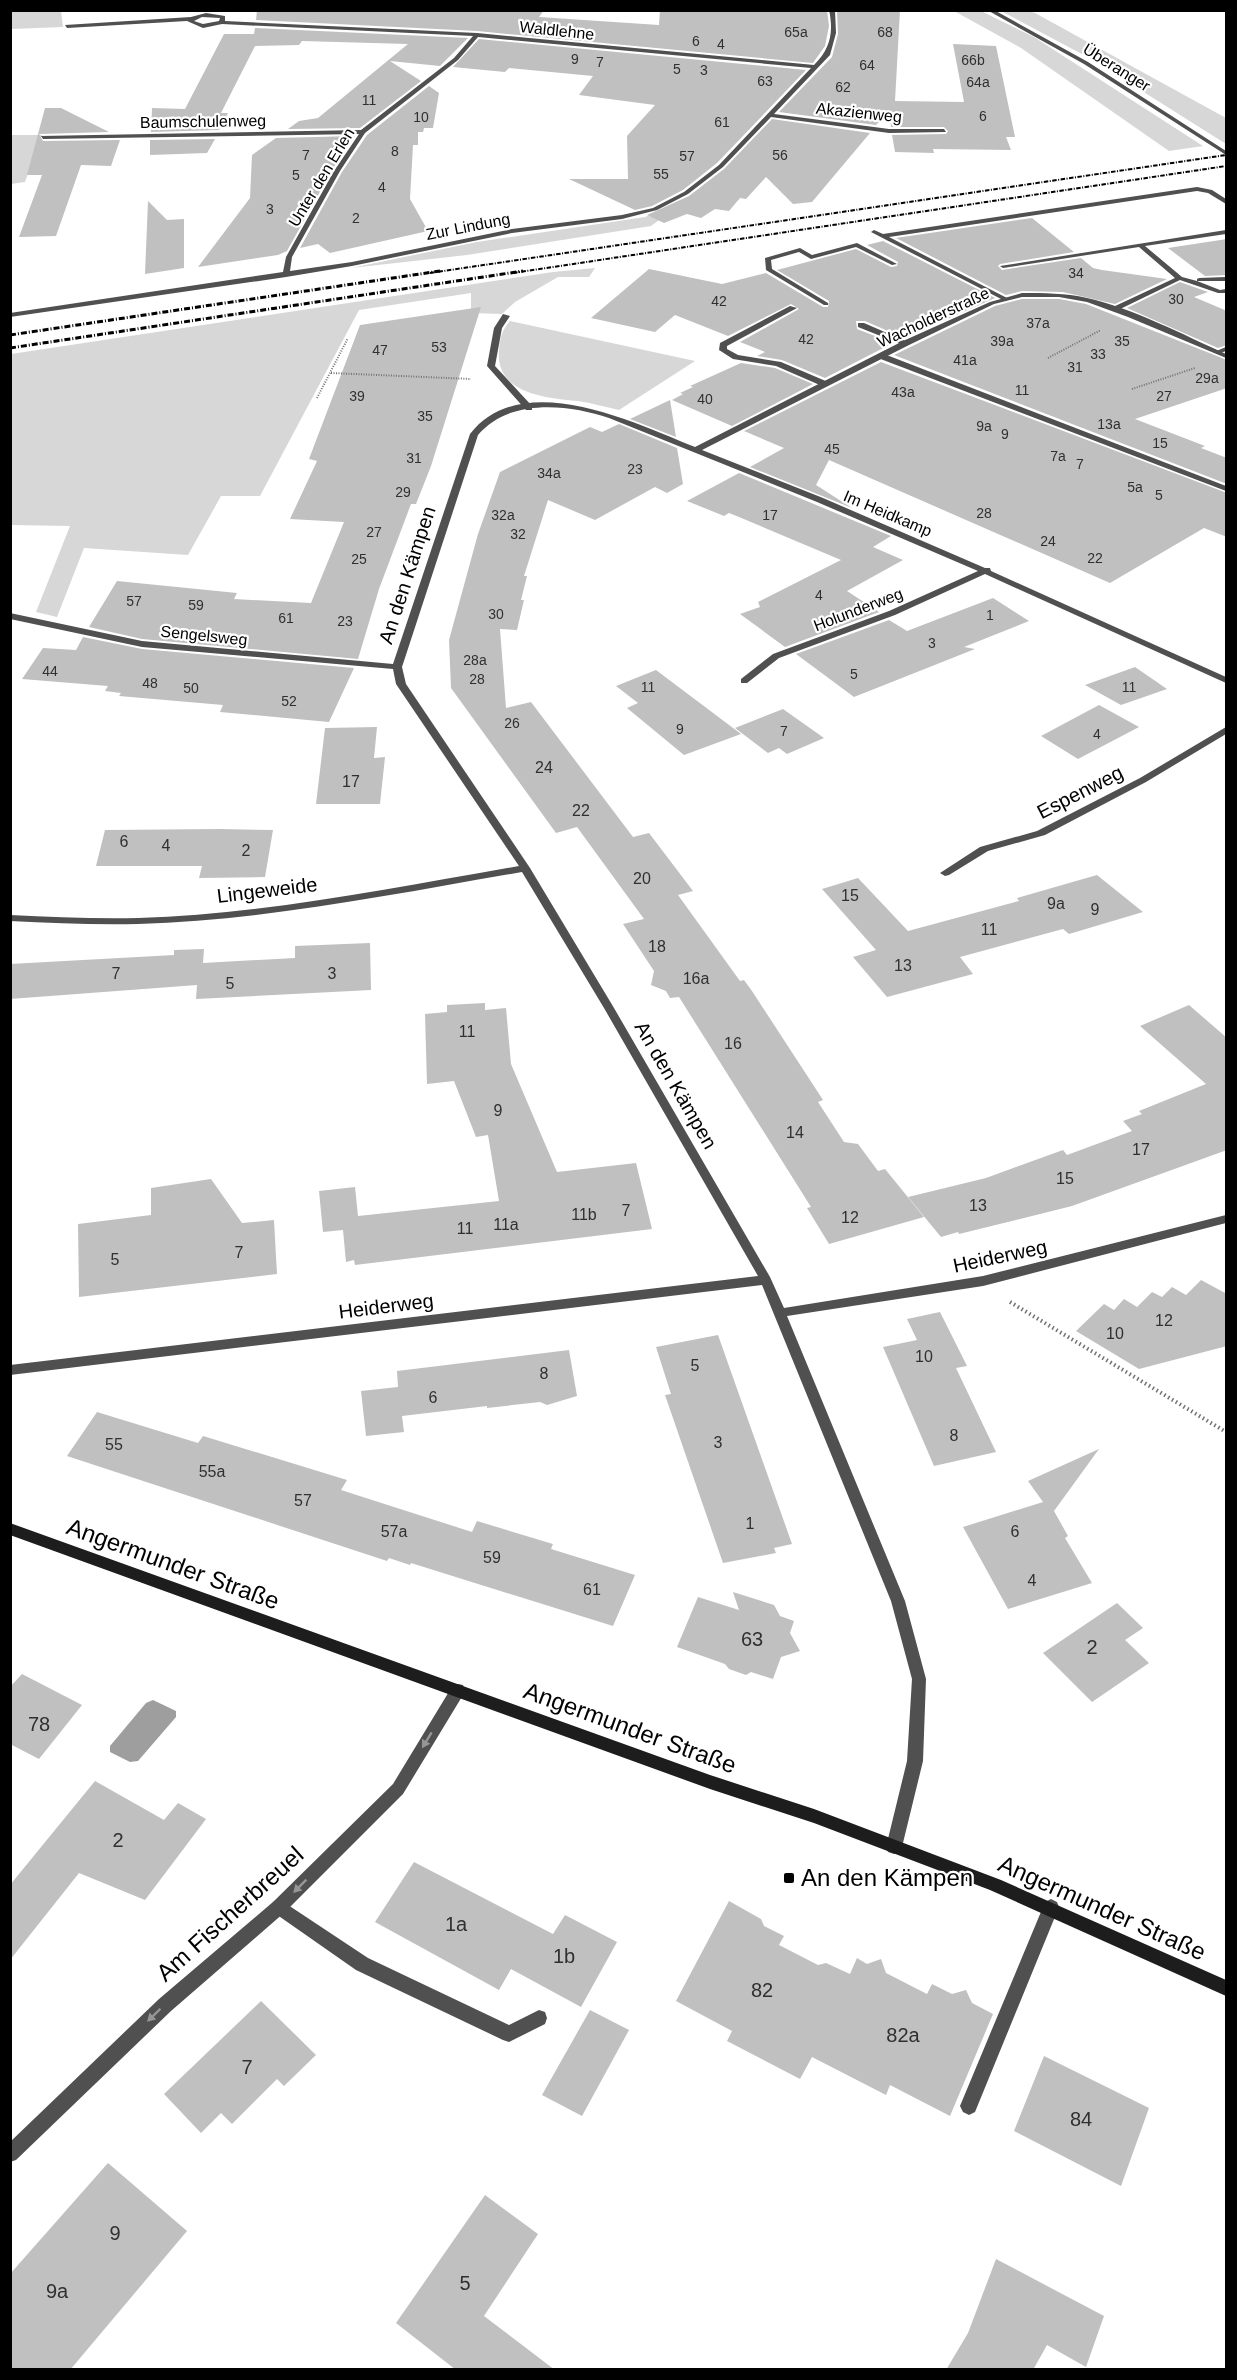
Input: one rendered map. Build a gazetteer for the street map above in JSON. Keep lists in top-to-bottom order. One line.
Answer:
{"streets":{"main road":["Angermunder Straße"],"street":["Waldlehne","Überanger","Akazienweg","Baumschulenweg","Unter den Erlen","Zur Lindung","Wacholderstraße","Im Heidkamp","An den Kämpen","Holunderweg","Sengelsweg","Espenweg","Lingeweide","Heiderweg","Am Fischerbreuel"]},"crossings":[["Waldlehne","Unter den Erlen"],["Waldlehne","Zur Lindung"],["Akazienweg","Zur Lindung"],["Baumschulenweg","Unter den Erlen"],["Unter den Erlen","Zur Lindung"],["Wacholderstraße","Im Heidkamp"],["Im Heidkamp","An den Kämpen"],["Im Heidkamp","Holunderweg"],["An den Kämpen","Sengelsweg"],["An den Kämpen","Lingeweide"],["An den Kämpen","Heiderweg"],["An den Kämpen","Angermunder Straße"],["Angermunder Straße","Am Fischerbreuel"]],"one_way":["Am Fischerbreuel"],"places":{"transit":["An den Kämpen"]},"house_numbers":["65a","68","6","4","9","66b","7","64","5","3","63","64a","62","11","6","10","61","8","7","56","57","55","5","4","3","2","34","30","42","37a","42","39a","35","53","47","33","41a","31","29a","11","43a","39","27","40","35","13a","9a","9","15","45","7a","31","7","23","34a","5a","29","5","28","32a","17","27","32","24","22","25","4","57","59","30","1","61","23","3","28a","44","5","28","48","11","11","50","52","26","9","7","4","24","17","22","6","4","2","20","15","9a","9","11","18","13","7","3","16a","5","11","16","9","14","17","15","13","7","11b","12","11a","11","7","5","12","10","10","5","8","6","8","3","55","55a","57","1","57a","6","59","4","61","63","2","78","2","1a","1b","82","82a","7","84","9","5","9a"]}
